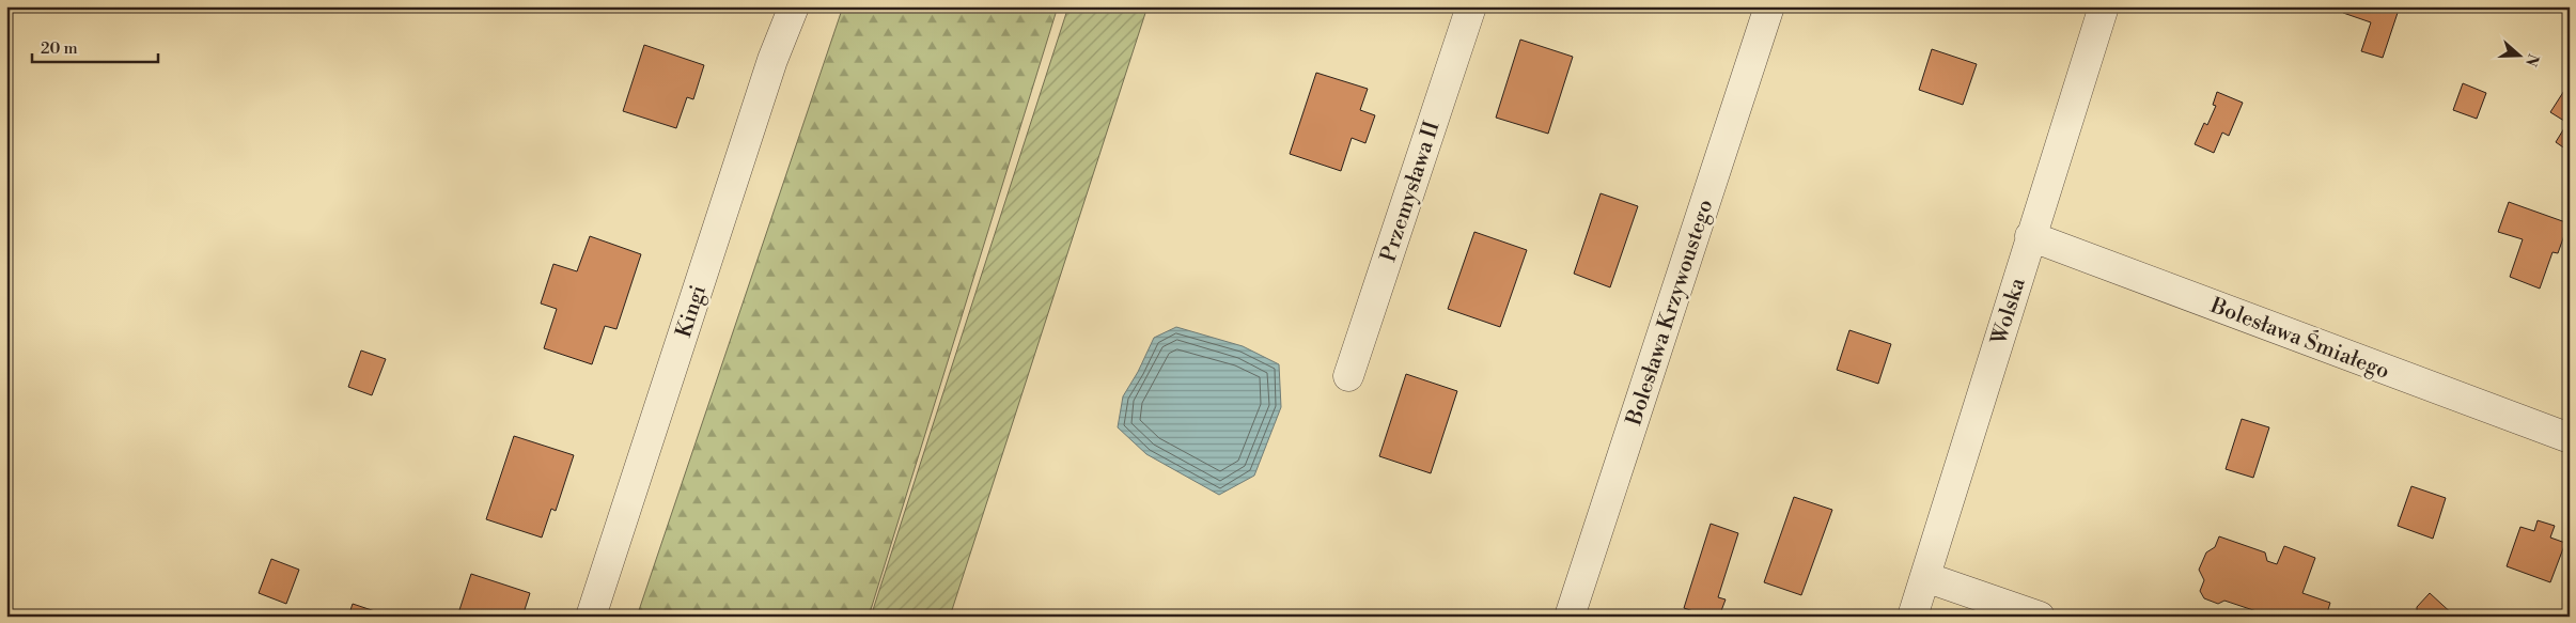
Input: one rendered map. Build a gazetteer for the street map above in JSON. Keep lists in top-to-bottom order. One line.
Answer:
{"streets":{"street":["Przemysława II","Kingi","Wolska","Bolesława Krzywoustego","Bolesława Śmiałego"]},"crossings":[["Wolska","Bolesława Śmiałego"]],"scale_bar":"20 m","north":"right"}
